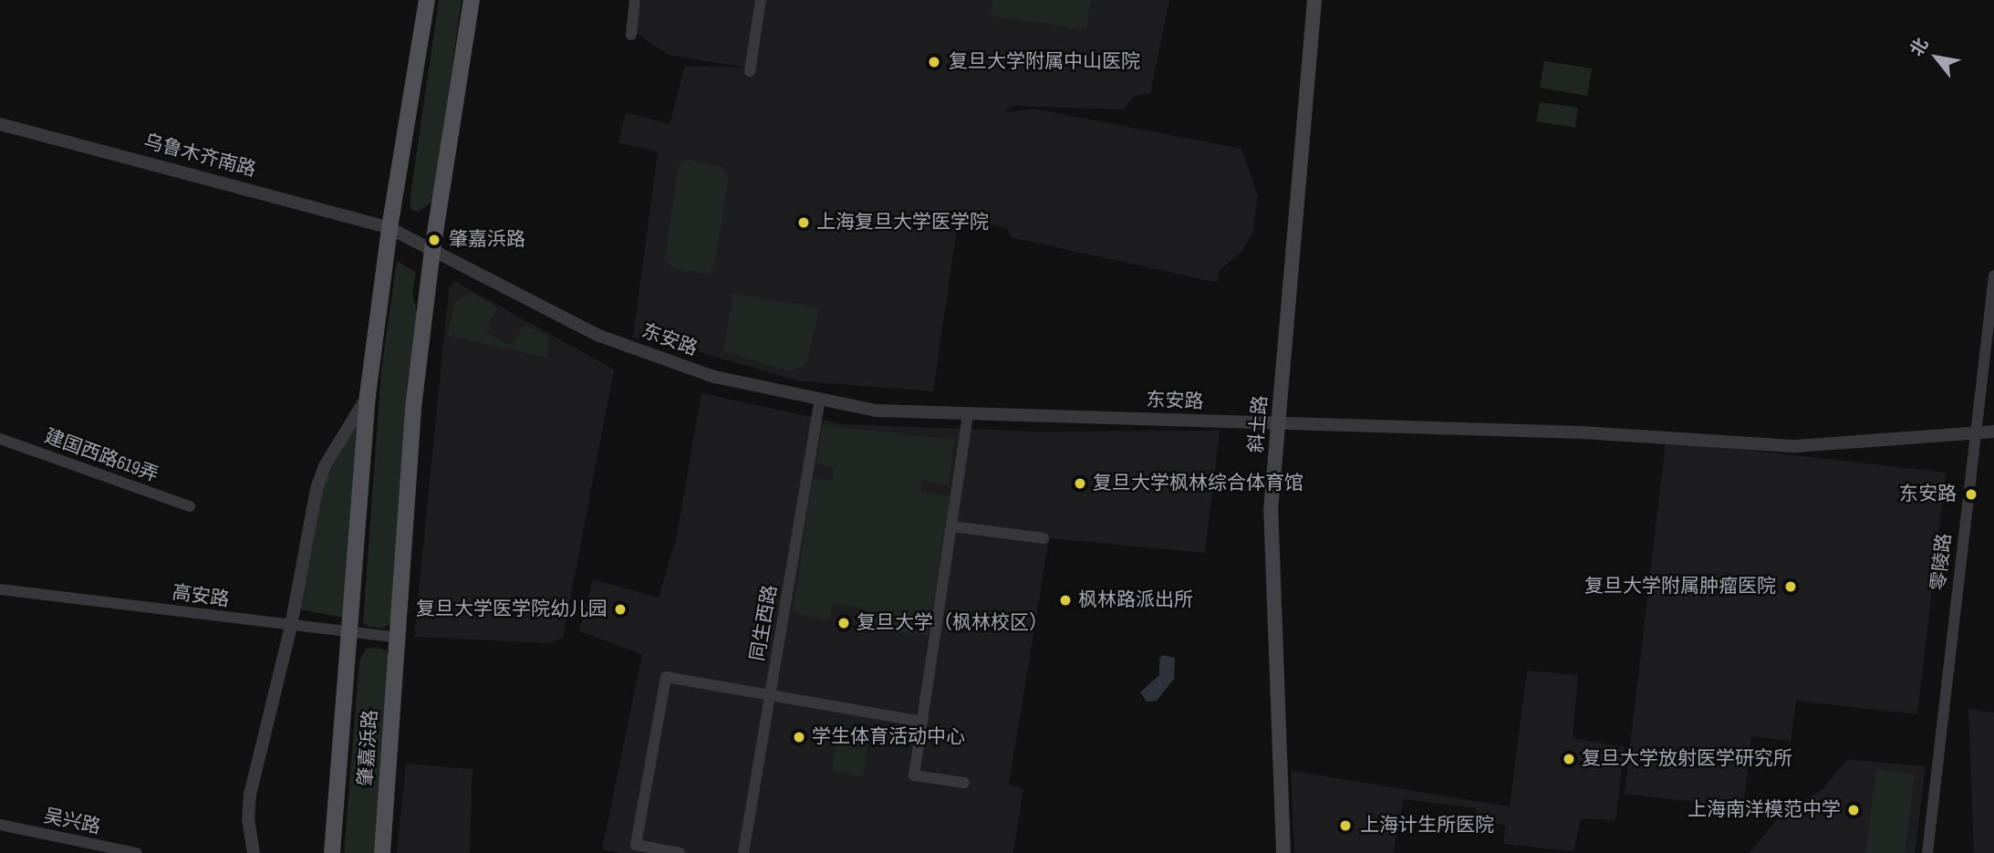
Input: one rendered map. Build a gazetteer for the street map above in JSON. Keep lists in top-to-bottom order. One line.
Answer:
{"streets":{"main road":["斜土路","肇嘉浜路"],"street":["乌鲁木齐南路","东安路","建国西路619弄","零陵路","高安路","同生西路","吴兴路"]},"crossings":[["乌鲁木齐南路","东安路"],["乌鲁木齐南路","肇嘉浜路"],["东安路","斜土路"],["东安路","零陵路"],["东安路","同生西路"],["东安路","肇嘉浜路"],["高安路","肇嘉浜路"]],"places":["复旦大学附属中山医院","上海复旦大学医学院","肇嘉浜路","复旦大学枫林综合体育馆","东安路","复旦大学附属肿瘤医院","枫林路派出所","复旦大学医学院幼儿园","复旦大学（枫林校区）","学生体育活动中心","复旦大学放射医学研究所","上海南洋模范中学","上海计生所医院"],"north":"top left"}
